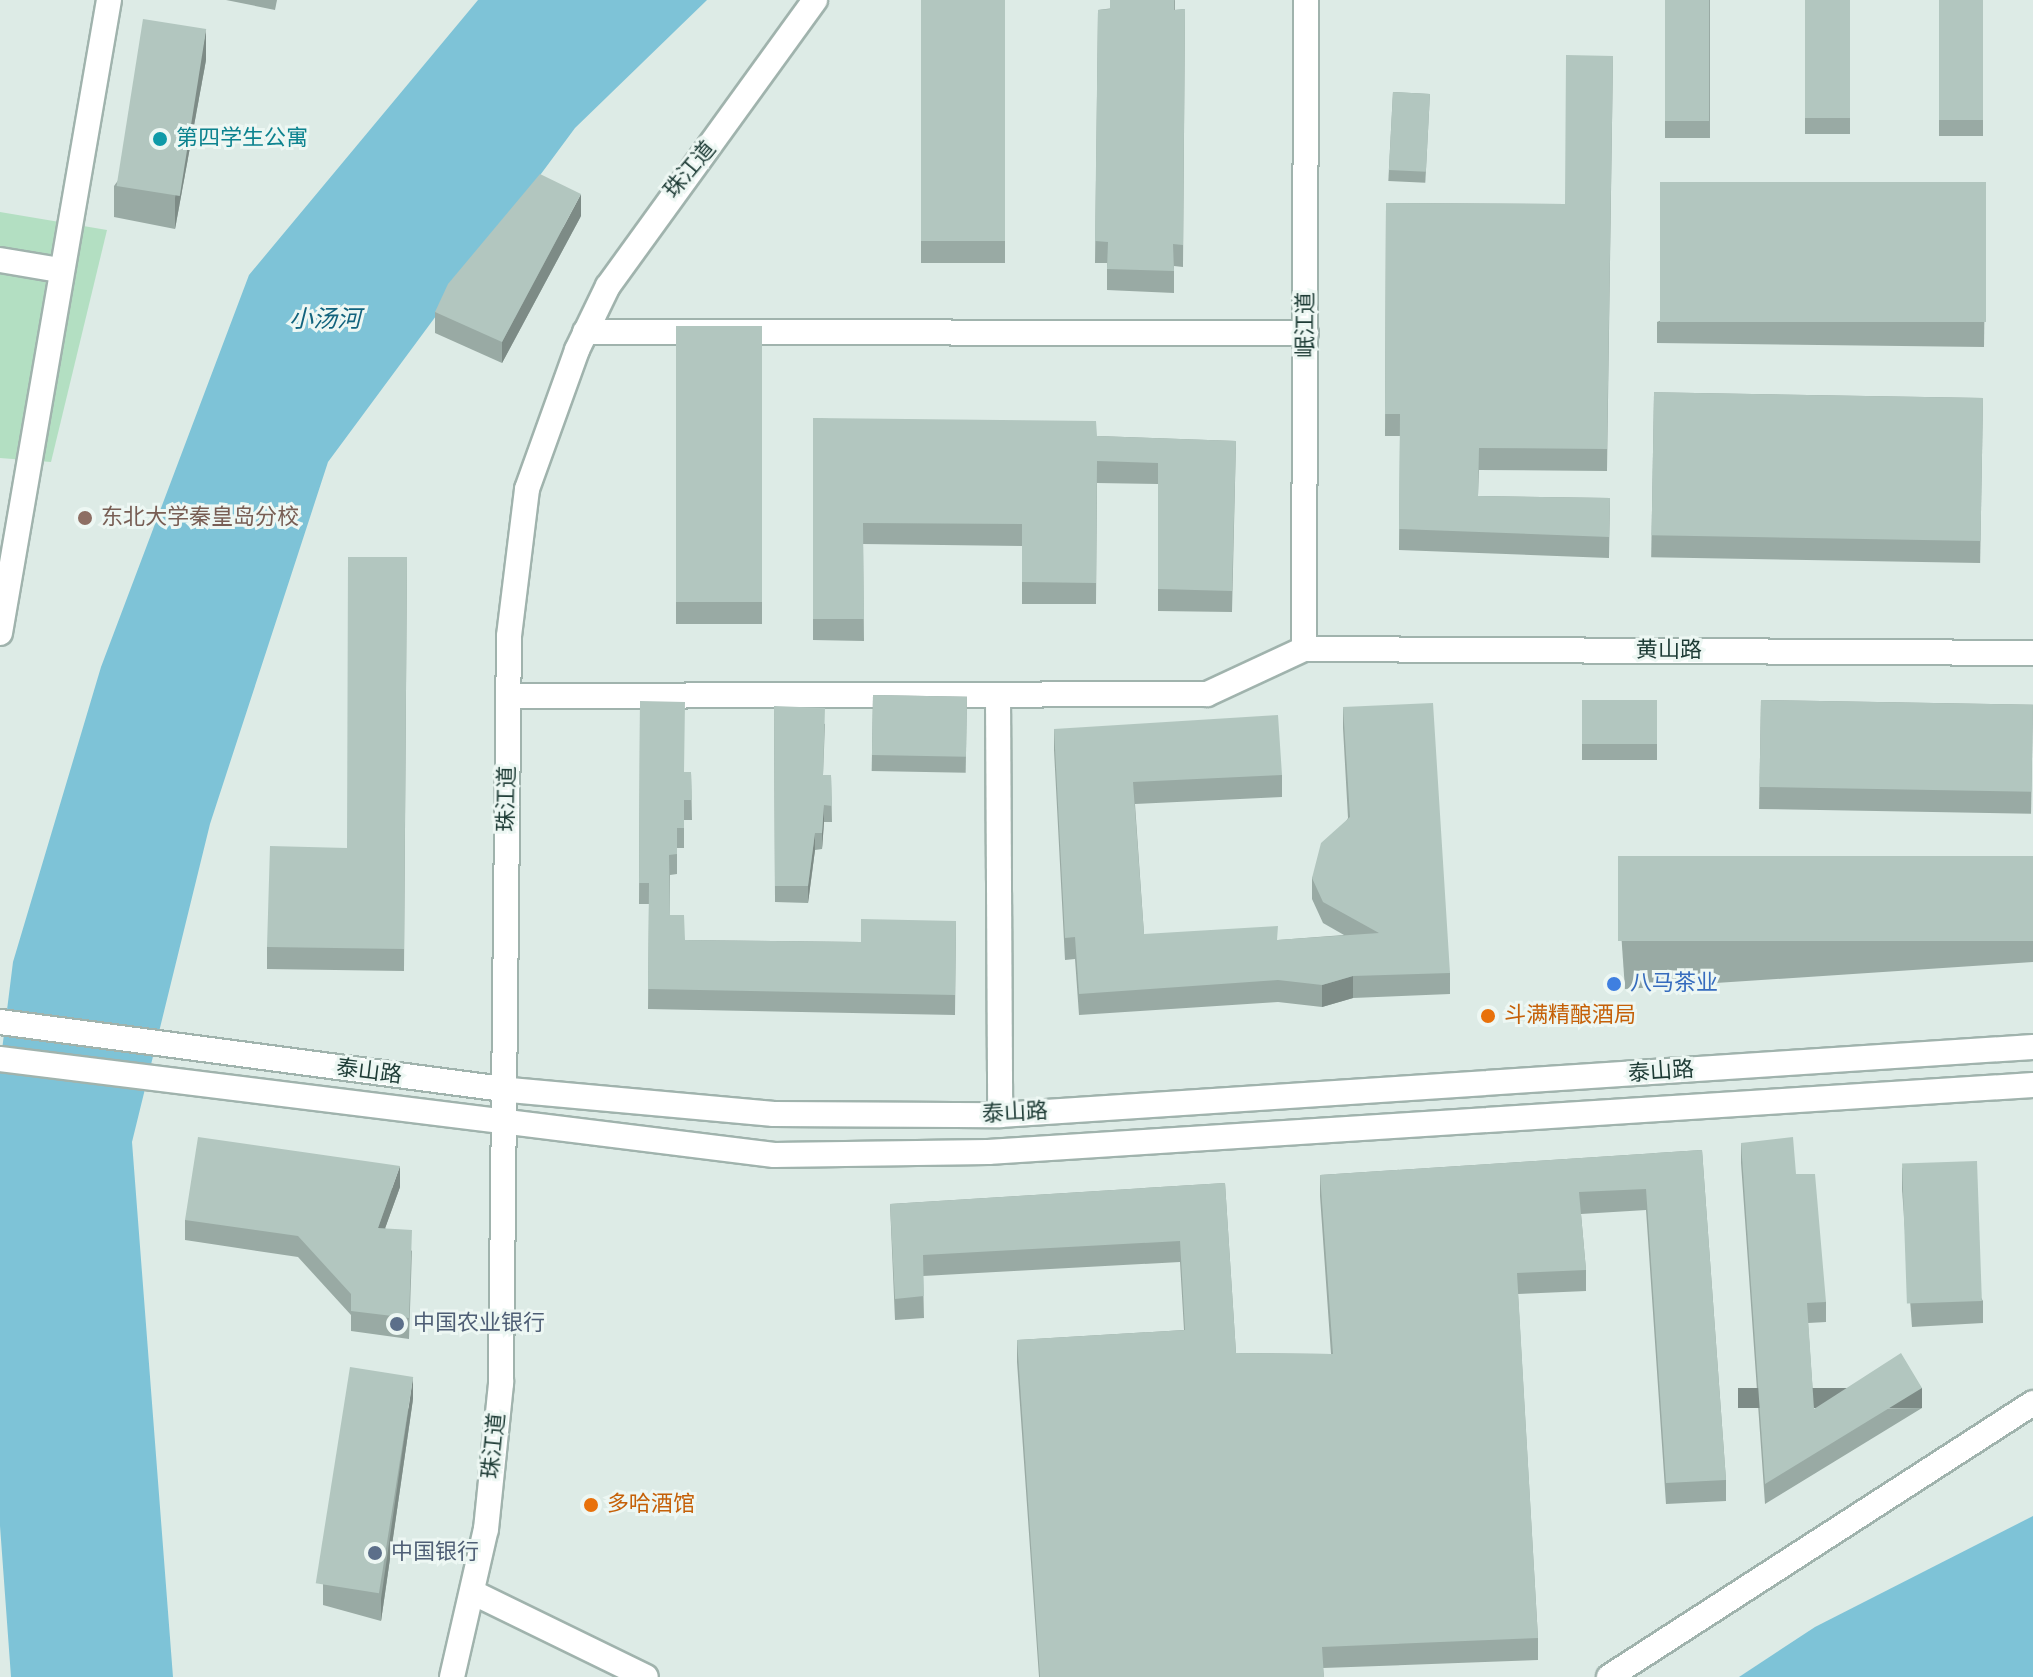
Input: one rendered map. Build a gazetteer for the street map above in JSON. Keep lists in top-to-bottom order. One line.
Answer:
{"streets":{"street":["珠江道","岷江道","黄山路","泰山路"]},"crossings":[["珠江道","泰山路"],["岷江道","黄山路"]],"water":["小汤河"],"places":["第四学生公寓","东北大学秦皇岛分校","八马茶业","斗满精酿酒局","中国农业银行","多哈酒馆","中国银行"]}
